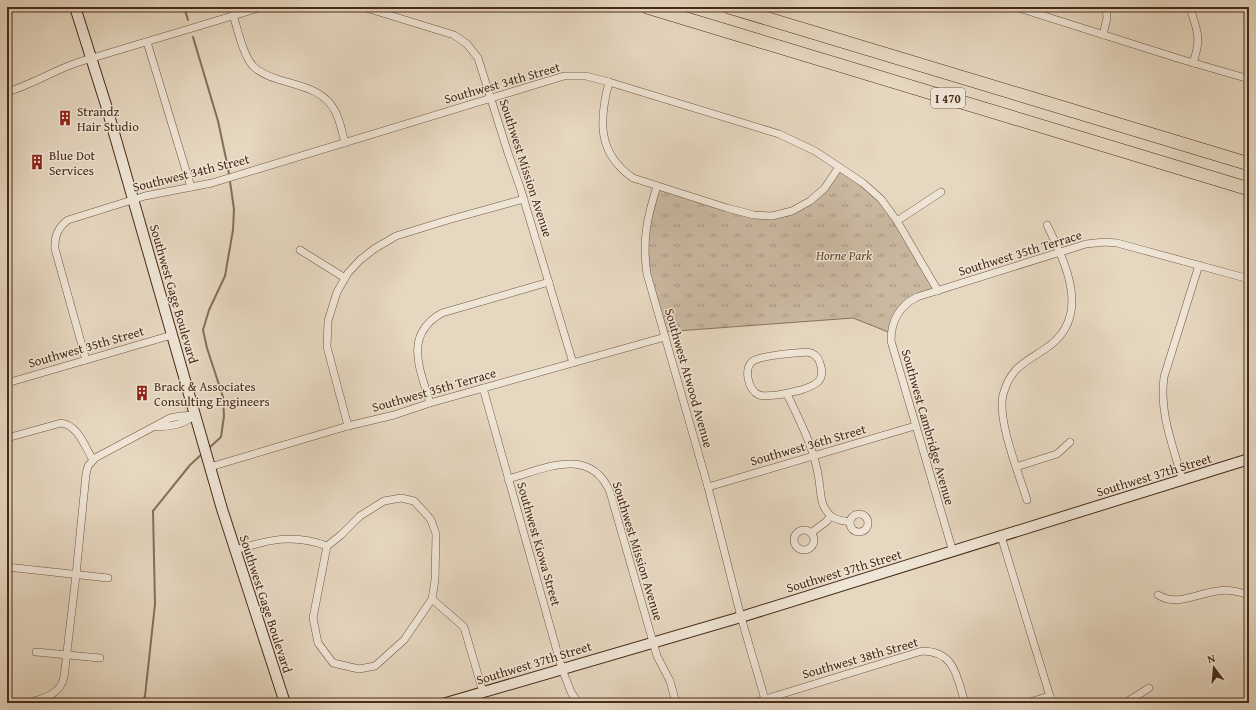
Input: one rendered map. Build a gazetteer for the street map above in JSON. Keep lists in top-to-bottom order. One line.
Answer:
{"streets":{"highway":["I 470"],"main road":["Southwest Gage Boulevard","Southwest 37th Street"],"street":["Southwest 34th Street","Southwest Mission Avenue","Southwest 35th Terrace","Southwest 35th Street","Southwest Atwood Avenue","Southwest Cambridge Avenue","Southwest 36th Street","Southwest Kiowa Street","Southwest 38th Street"]},"crossings":[["Southwest 34th Street","Southwest Mission Avenue"],["Southwest 34th Street","Southwest 35th Terrace"],["Southwest 34th Street","Southwest Gage Boulevard"],["Southwest 34th Street","Southwest 35th Street"],["Southwest 34th Street","Southwest Cambridge Avenue"],["Southwest Mission Avenue","Southwest 35th Terrace"],["Southwest Mission Avenue","Southwest 37th Street"],["Southwest Mission Avenue","Southwest Kiowa Street"],["Southwest 35th Terrace","Southwest Gage Boulevard"],["Southwest 35th Terrace","Southwest Atwood Avenue"],["Southwest 35th Terrace","Southwest Cambridge Avenue"],["Southwest 35th Terrace","Southwest Kiowa Street"],["Southwest Gage Boulevard","Southwest 35th Street"],["Southwest Atwood Avenue","Southwest 36th Street"],["Southwest Atwood Avenue","Southwest 37th Street"],["Southwest Atwood Avenue","Southwest 38th Street"],["Southwest Cambridge Avenue","Southwest 36th Street"],["Southwest Cambridge Avenue","Southwest 37th Street"],["Southwest 37th Street","Southwest Kiowa Street"]],"parks":["Horne Park"],"places":{"building":["Strandz Hair Studio","Blue Dot Services","Brack & Associates Consulting Engineers"]},"north":"top"}
